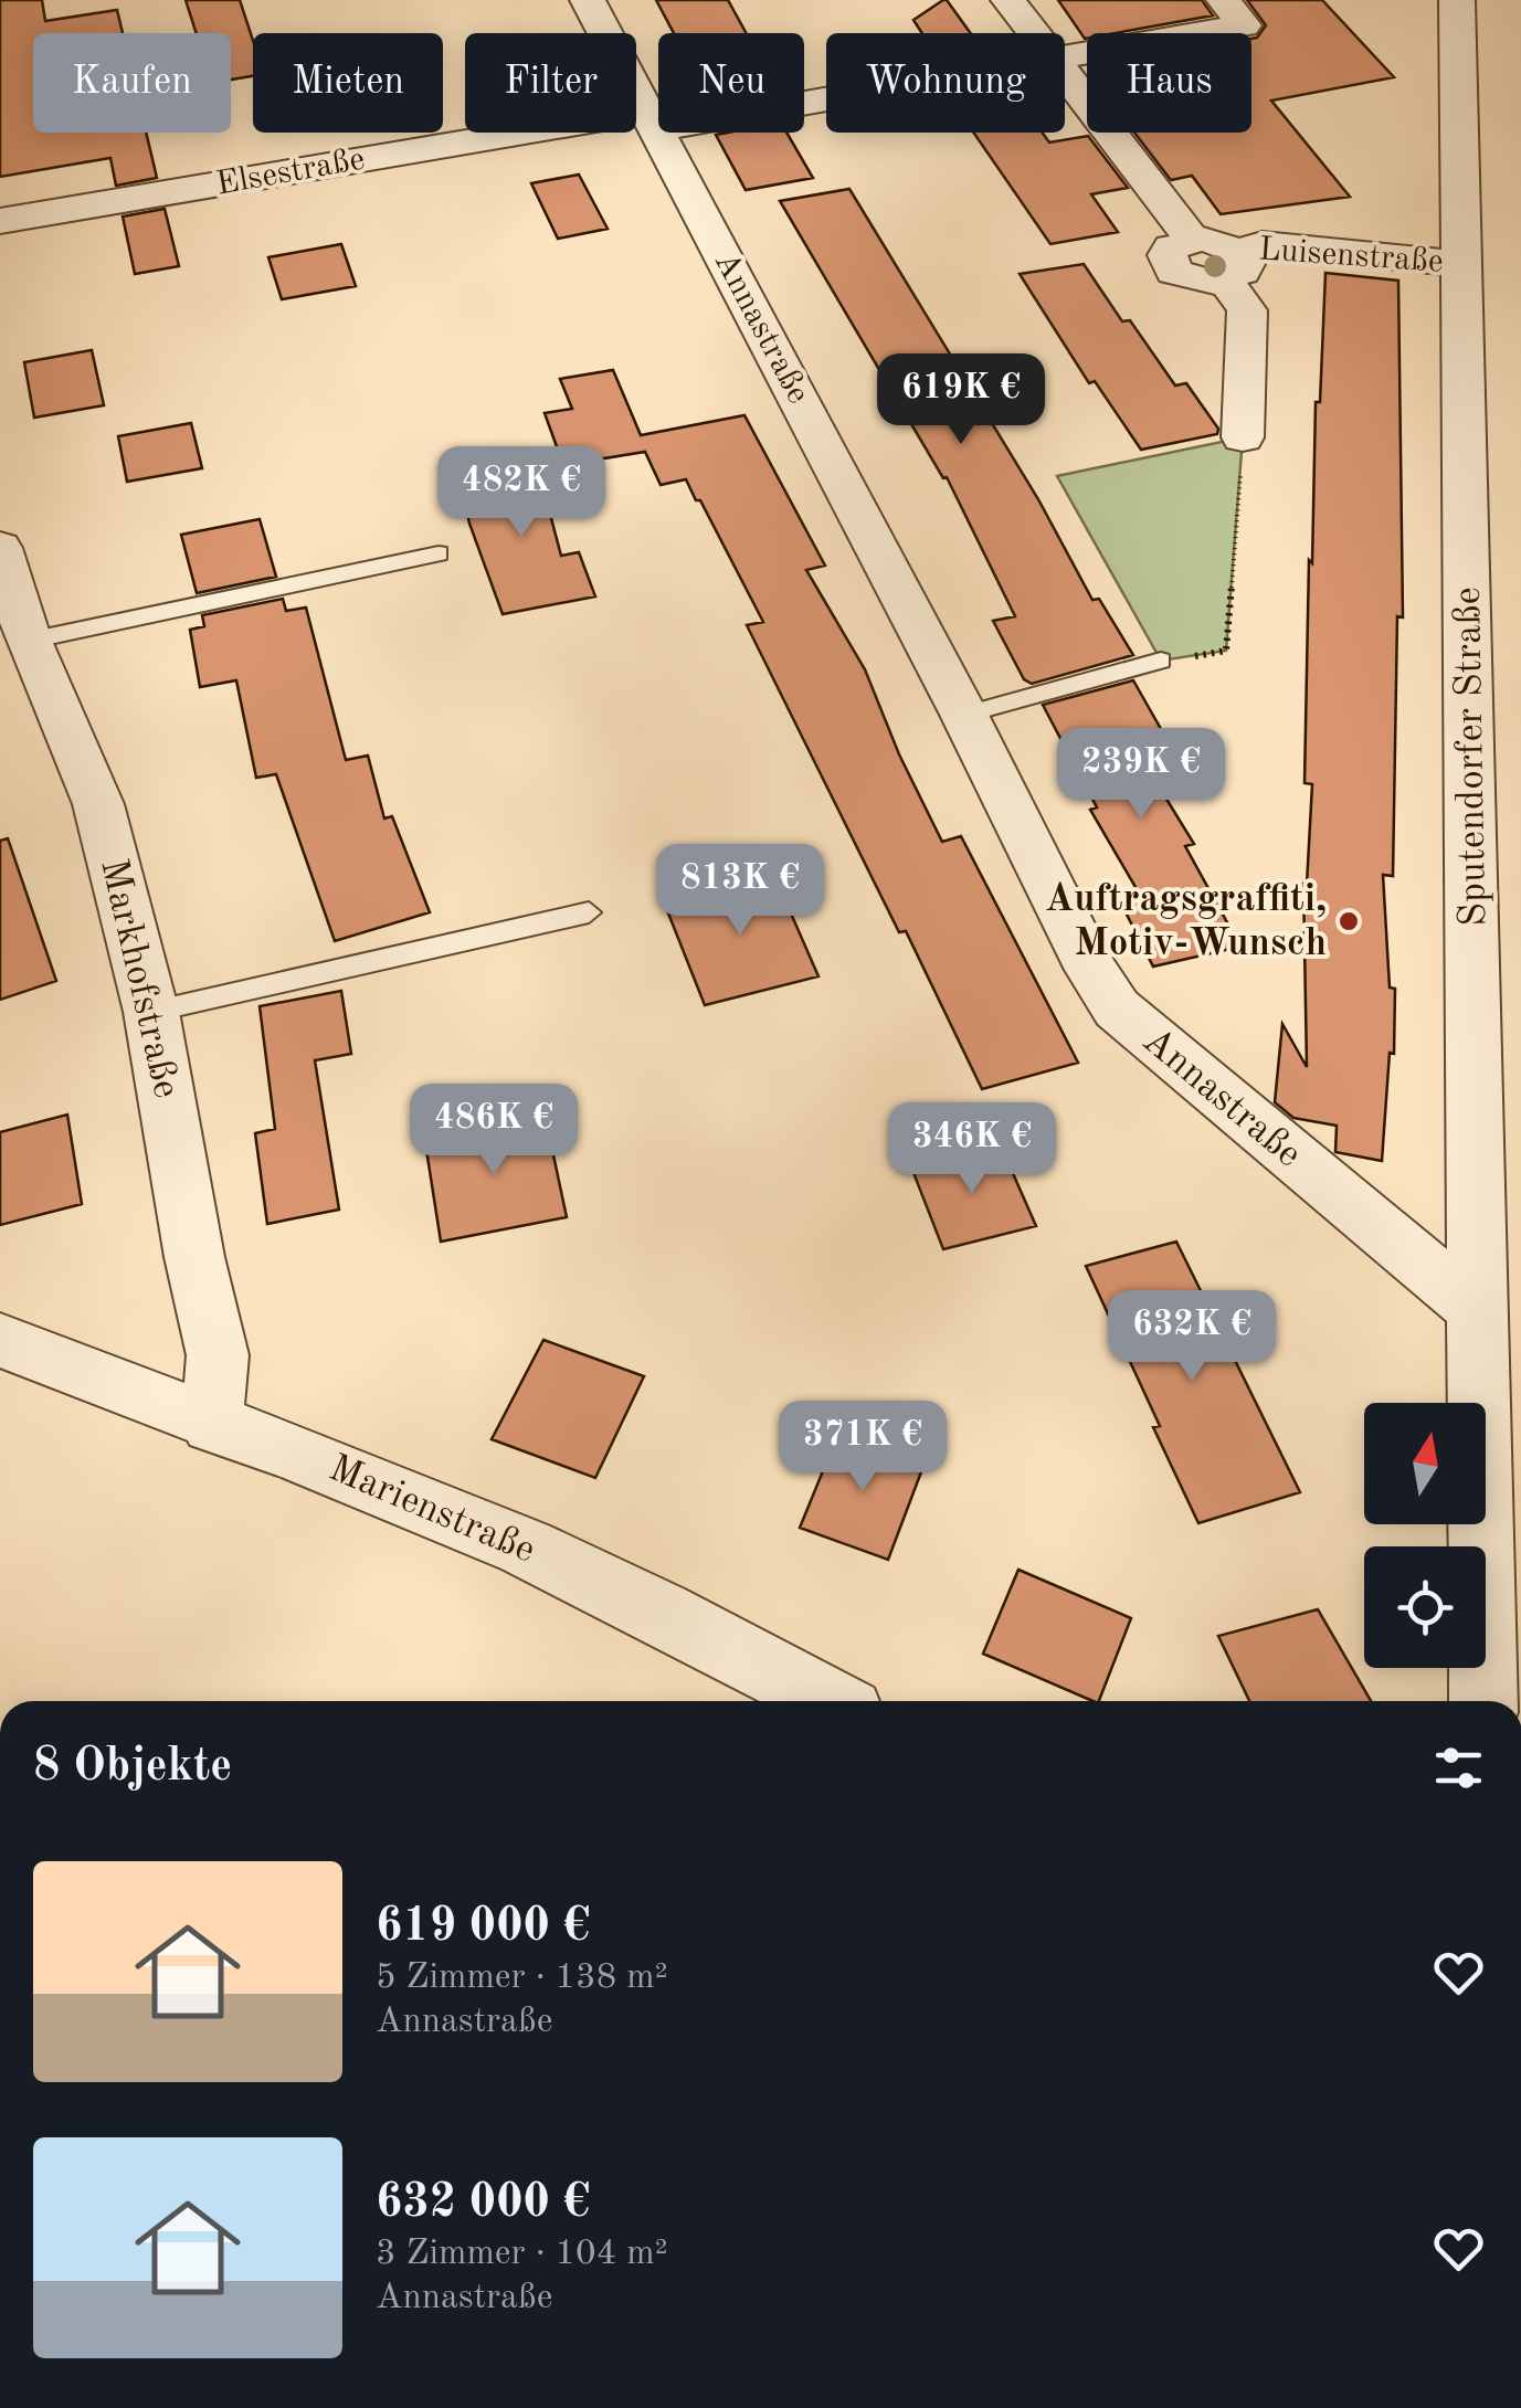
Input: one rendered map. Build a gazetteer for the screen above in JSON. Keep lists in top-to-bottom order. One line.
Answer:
{"streets":{"street":["Elsestraße","Luisenstraße","Annastraße","Sputendorfer Straße","Markhofstraße","Marienstraße"]},"crossings":[["Elsestraße","Annastraße"],["Luisenstraße","Sputendorfer Straße"],["Annastraße","Sputendorfer Straße"],["Markhofstraße","Marienstraße"]],"places":["Auftragsgraffiti, Motiv-Wunsch"],"north":"top","page":{"chip":["Kaufen","Mieten","Filter","Neu","Wohnung","Haus"],"price":["619K €","482K €","239K €","813K €","486K €","346K €","632K €","371K €"],"heading":"8 Objekte","list":[{"name":"619 000 €","note":"5 Zimmer · 138 m² · Annastraße"},{"name":"632 000 €","note":"3 Zimmer · 104 m² · Annastraße"}]}}
